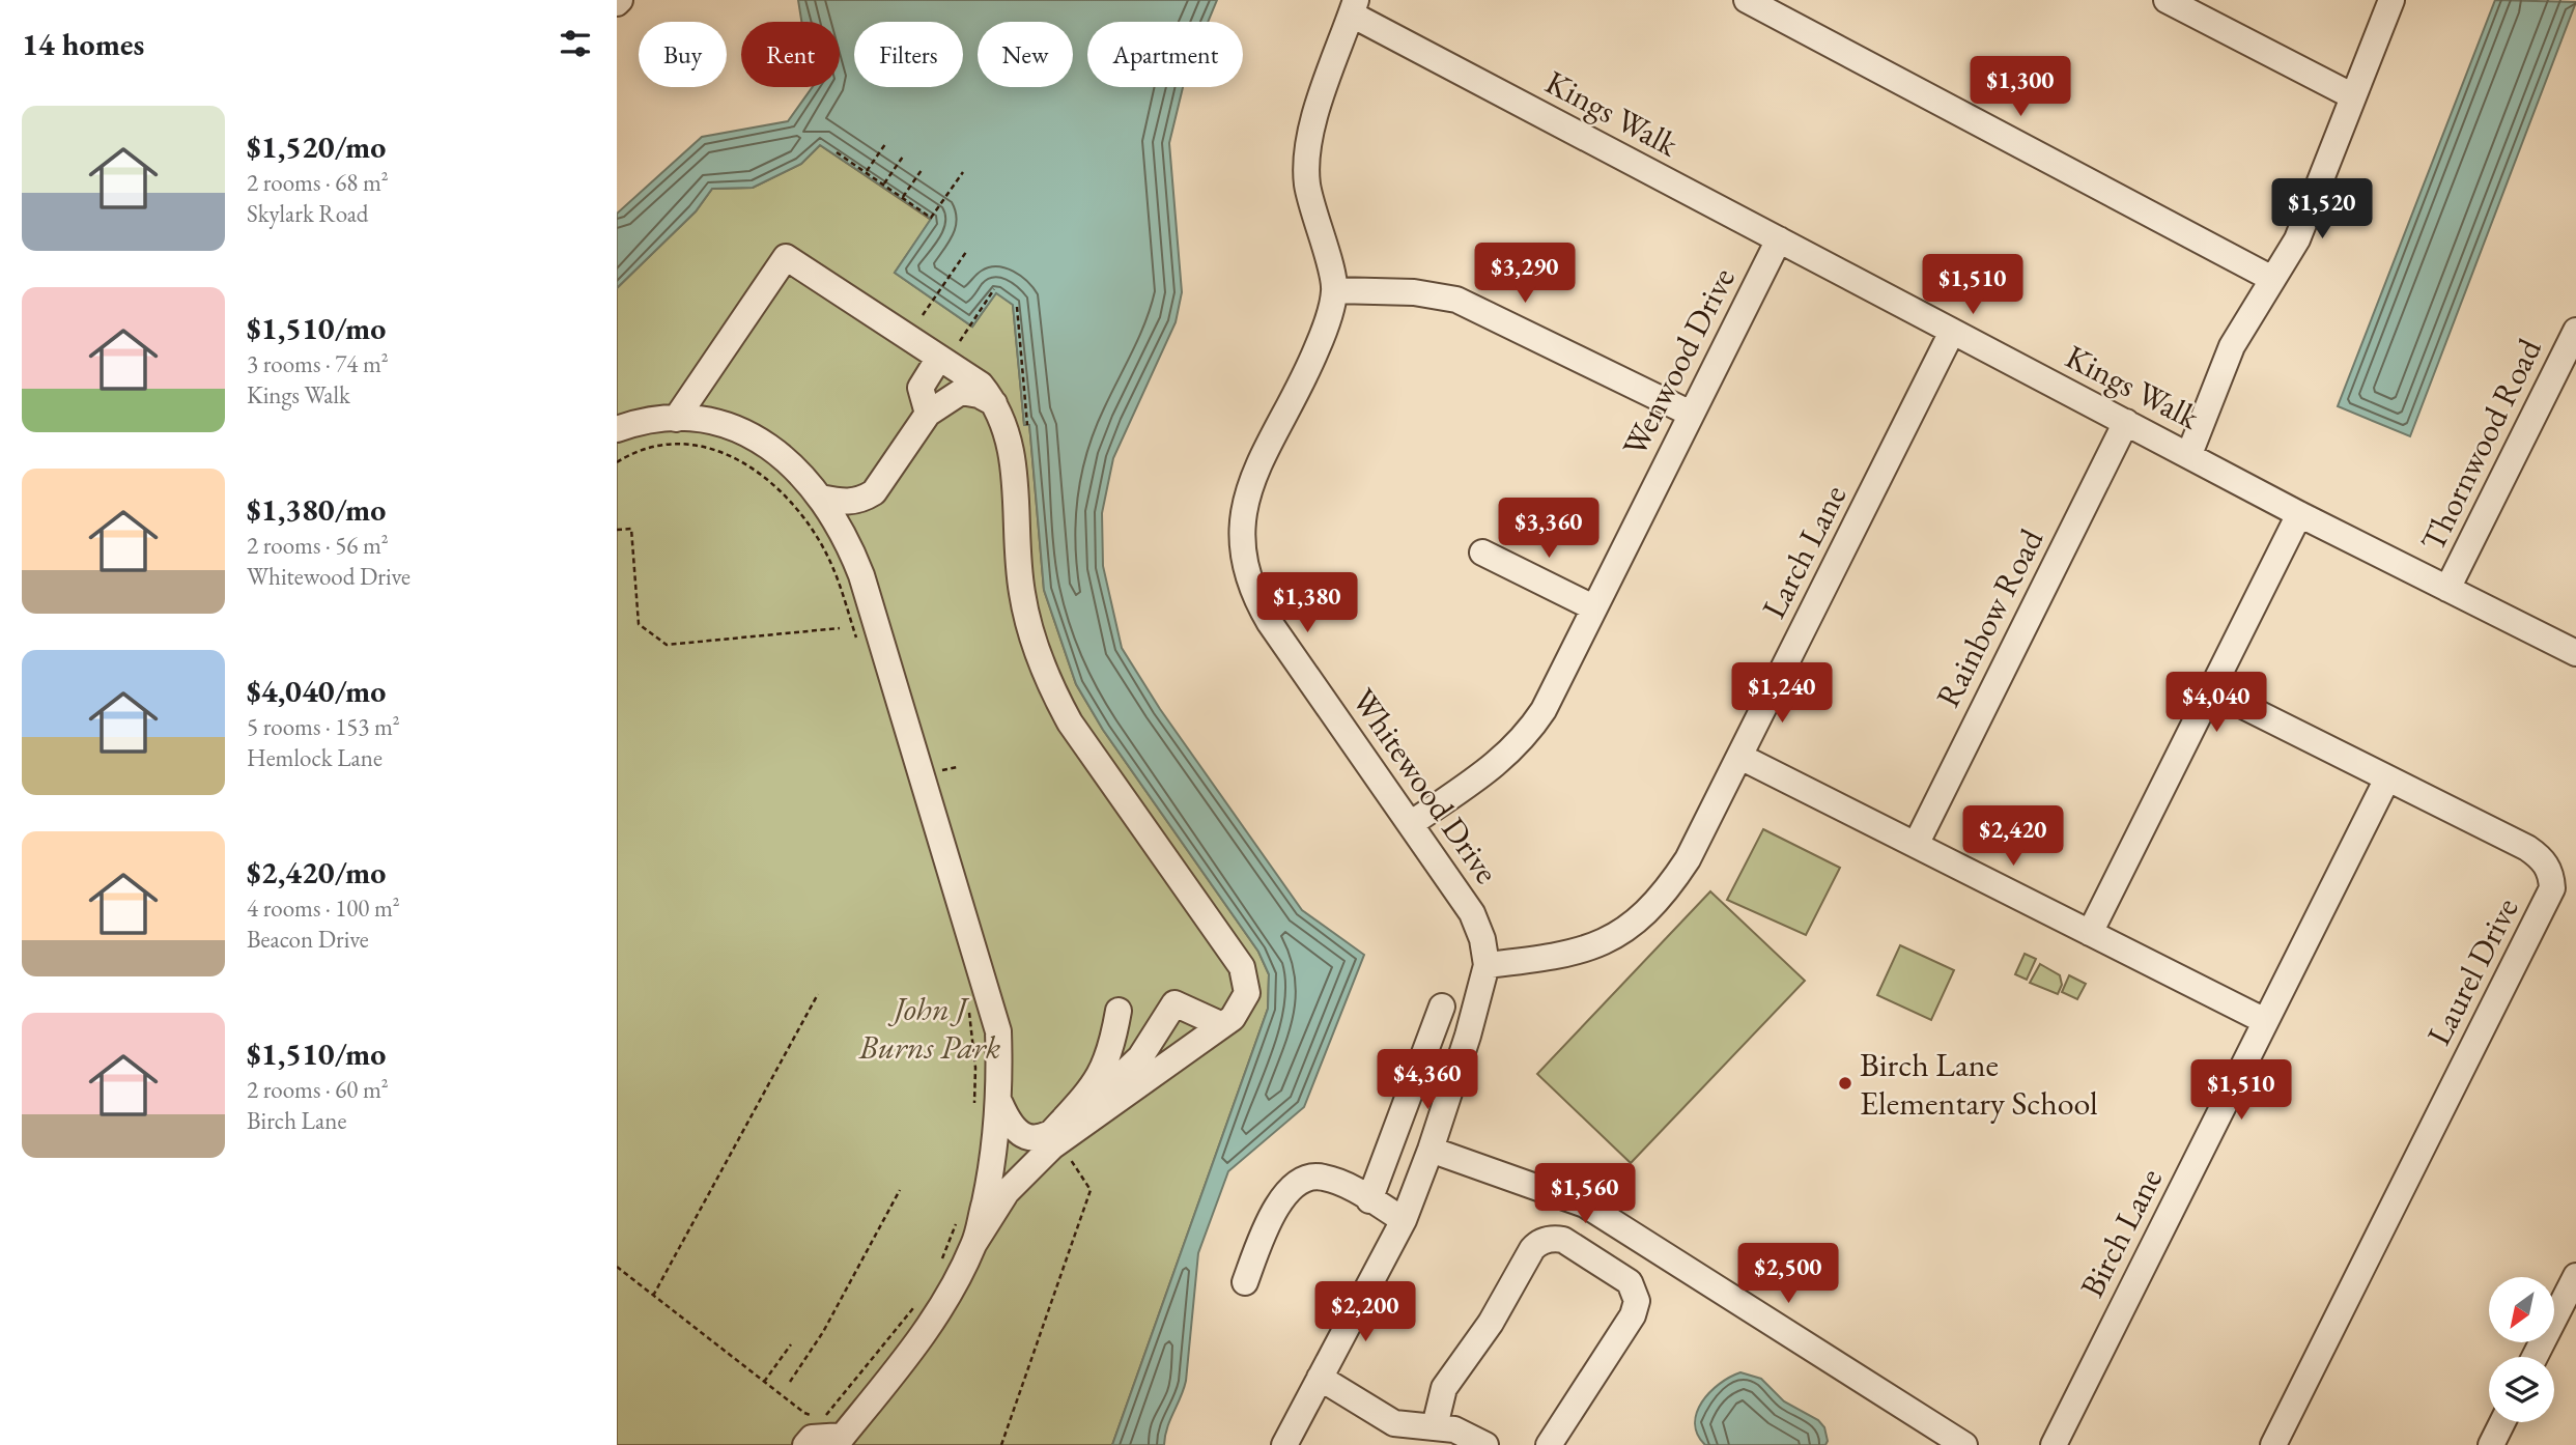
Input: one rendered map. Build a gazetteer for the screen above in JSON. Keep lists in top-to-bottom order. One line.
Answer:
{"streets":{"street":["Kings Walk","Wenwood Drive","Thornwood Road","Larch Lane","Rainbow Road","Whitewood Drive","Laurel Drive","Birch Lane"]},"crossings":[["Kings Walk","Wenwood Drive"],["Kings Walk","Thornwood Road"],["Kings Walk","Larch Lane"],["Kings Walk","Rainbow Road"],["Wenwood Drive","Whitewood Drive"],["Larch Lane","Whitewood Drive"],["Laurel Drive","Birch Lane"]],"parks":["John J Burns Park"],"places":["Birch Lane Elementary School"],"north":"bottom left","page":{"heading":"14 homes","chip":["Buy","Rent","Filters","New","Apartment"],"price":["$1,300","$1,520","$3,290","$1,510","$3,360","$1,380","$1,240","$4,040","$2,420","$4,360","$1,510","$1,560","$2,500","$2,200"],"list":[{"name":"$1,520/mo","note":"2 rooms · 68 m² · Skylark Road"},{"name":"$1,510/mo","note":"3 rooms · 74 m² · Kings Walk"},{"name":"$1,380/mo","note":"2 rooms · 56 m² · Whitewood Drive"},{"name":"$4,040/mo","note":"5 rooms · 153 m² · Hemlock Lane"},{"name":"$2,420/mo","note":"4 rooms · 100 m² · Beacon Drive"},{"name":"$1,510/mo","note":"2 rooms · 60 m² · Birch Lane"}]}}
